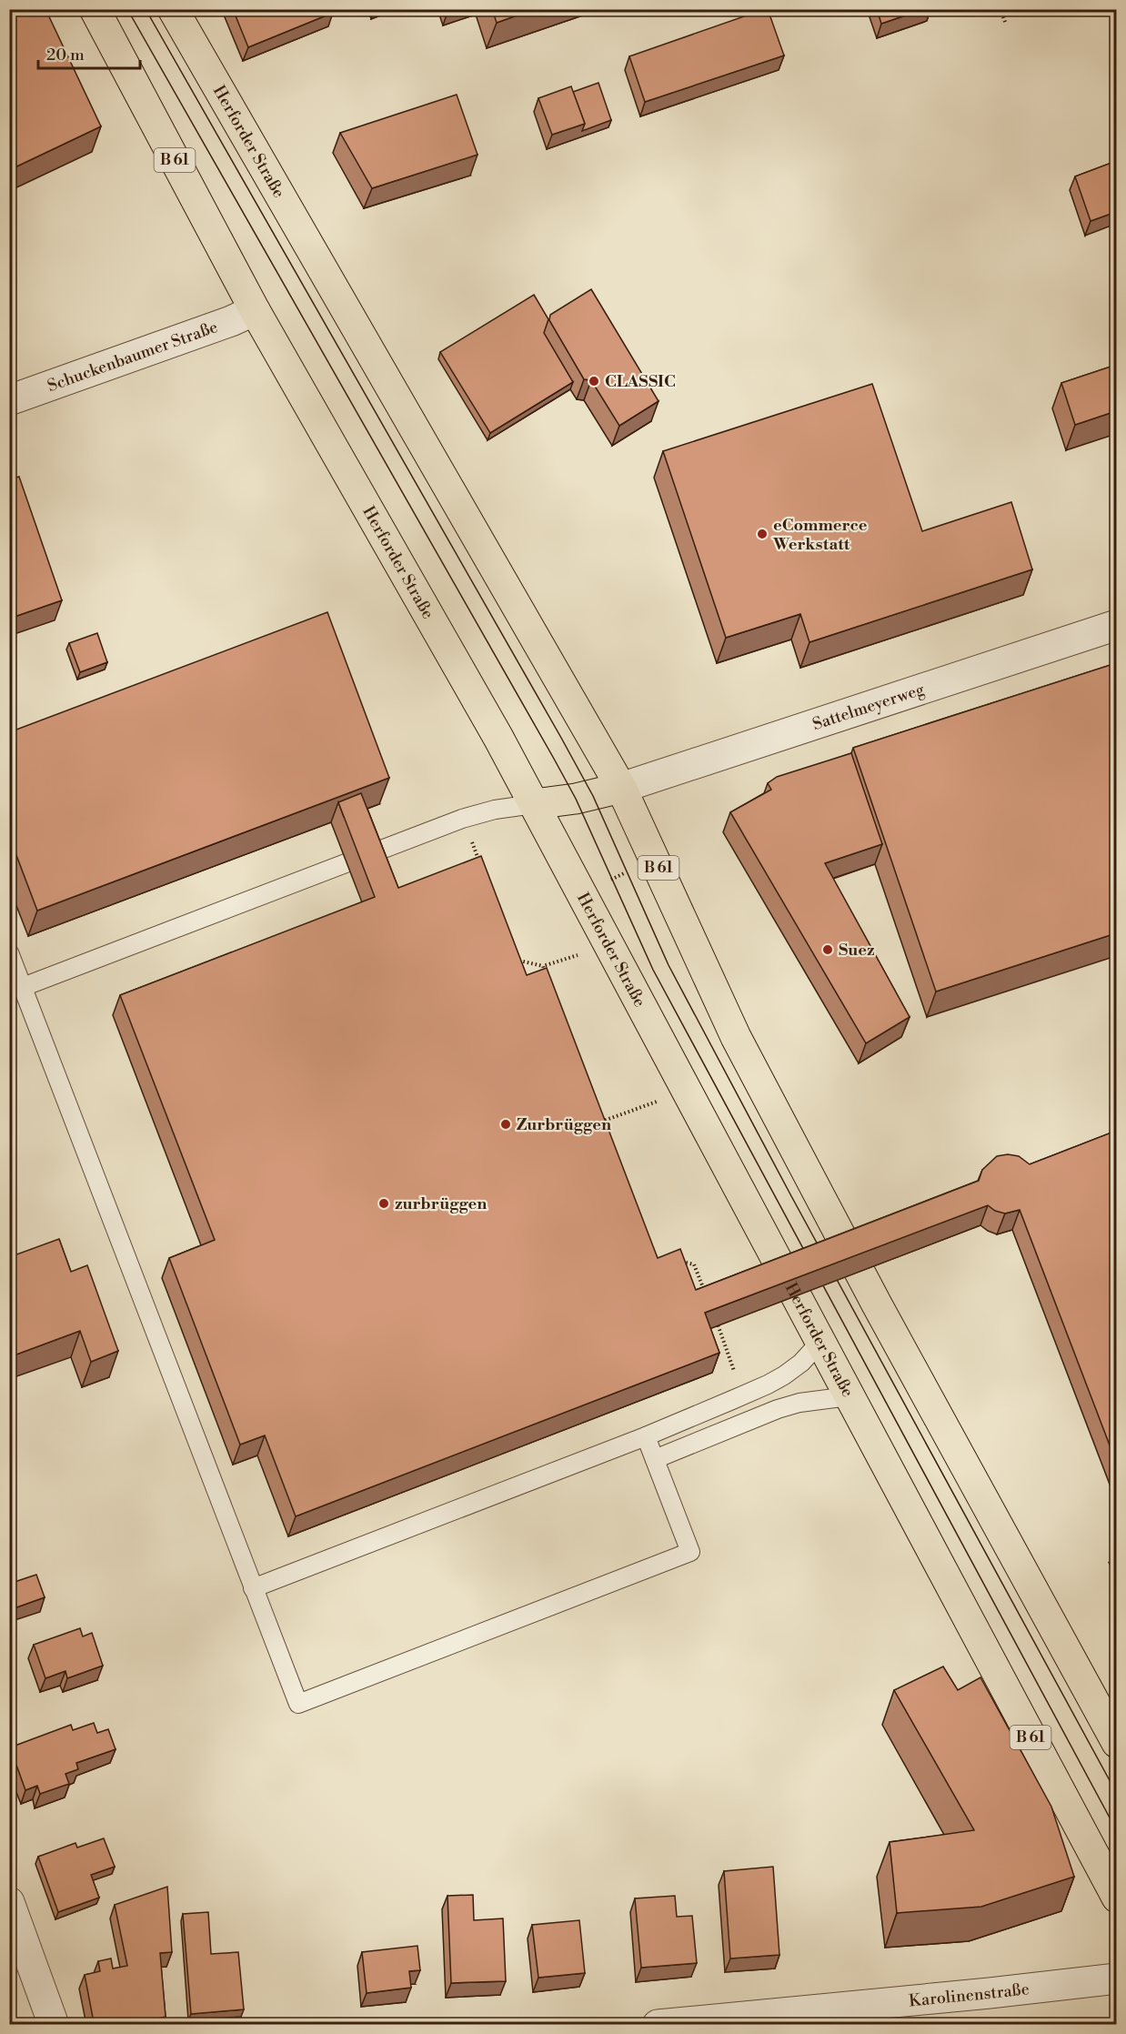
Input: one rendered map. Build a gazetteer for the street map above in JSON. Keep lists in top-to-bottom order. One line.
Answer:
{"streets":{"main road":["Herforder Straße","B 61"],"street":["Schuckenbaumer Straße","Sattelmeyerweg","Karolinenstraße"]},"crossings":[["Herforder Straße","Schuckenbaumer Straße"],["Herforder Straße","Sattelmeyerweg"]],"places":["CLASSIC","eCommerce Werkstatt","Suez","Zurbrüggen","zurbrüggen"],"scale_bar":"20 m"}
